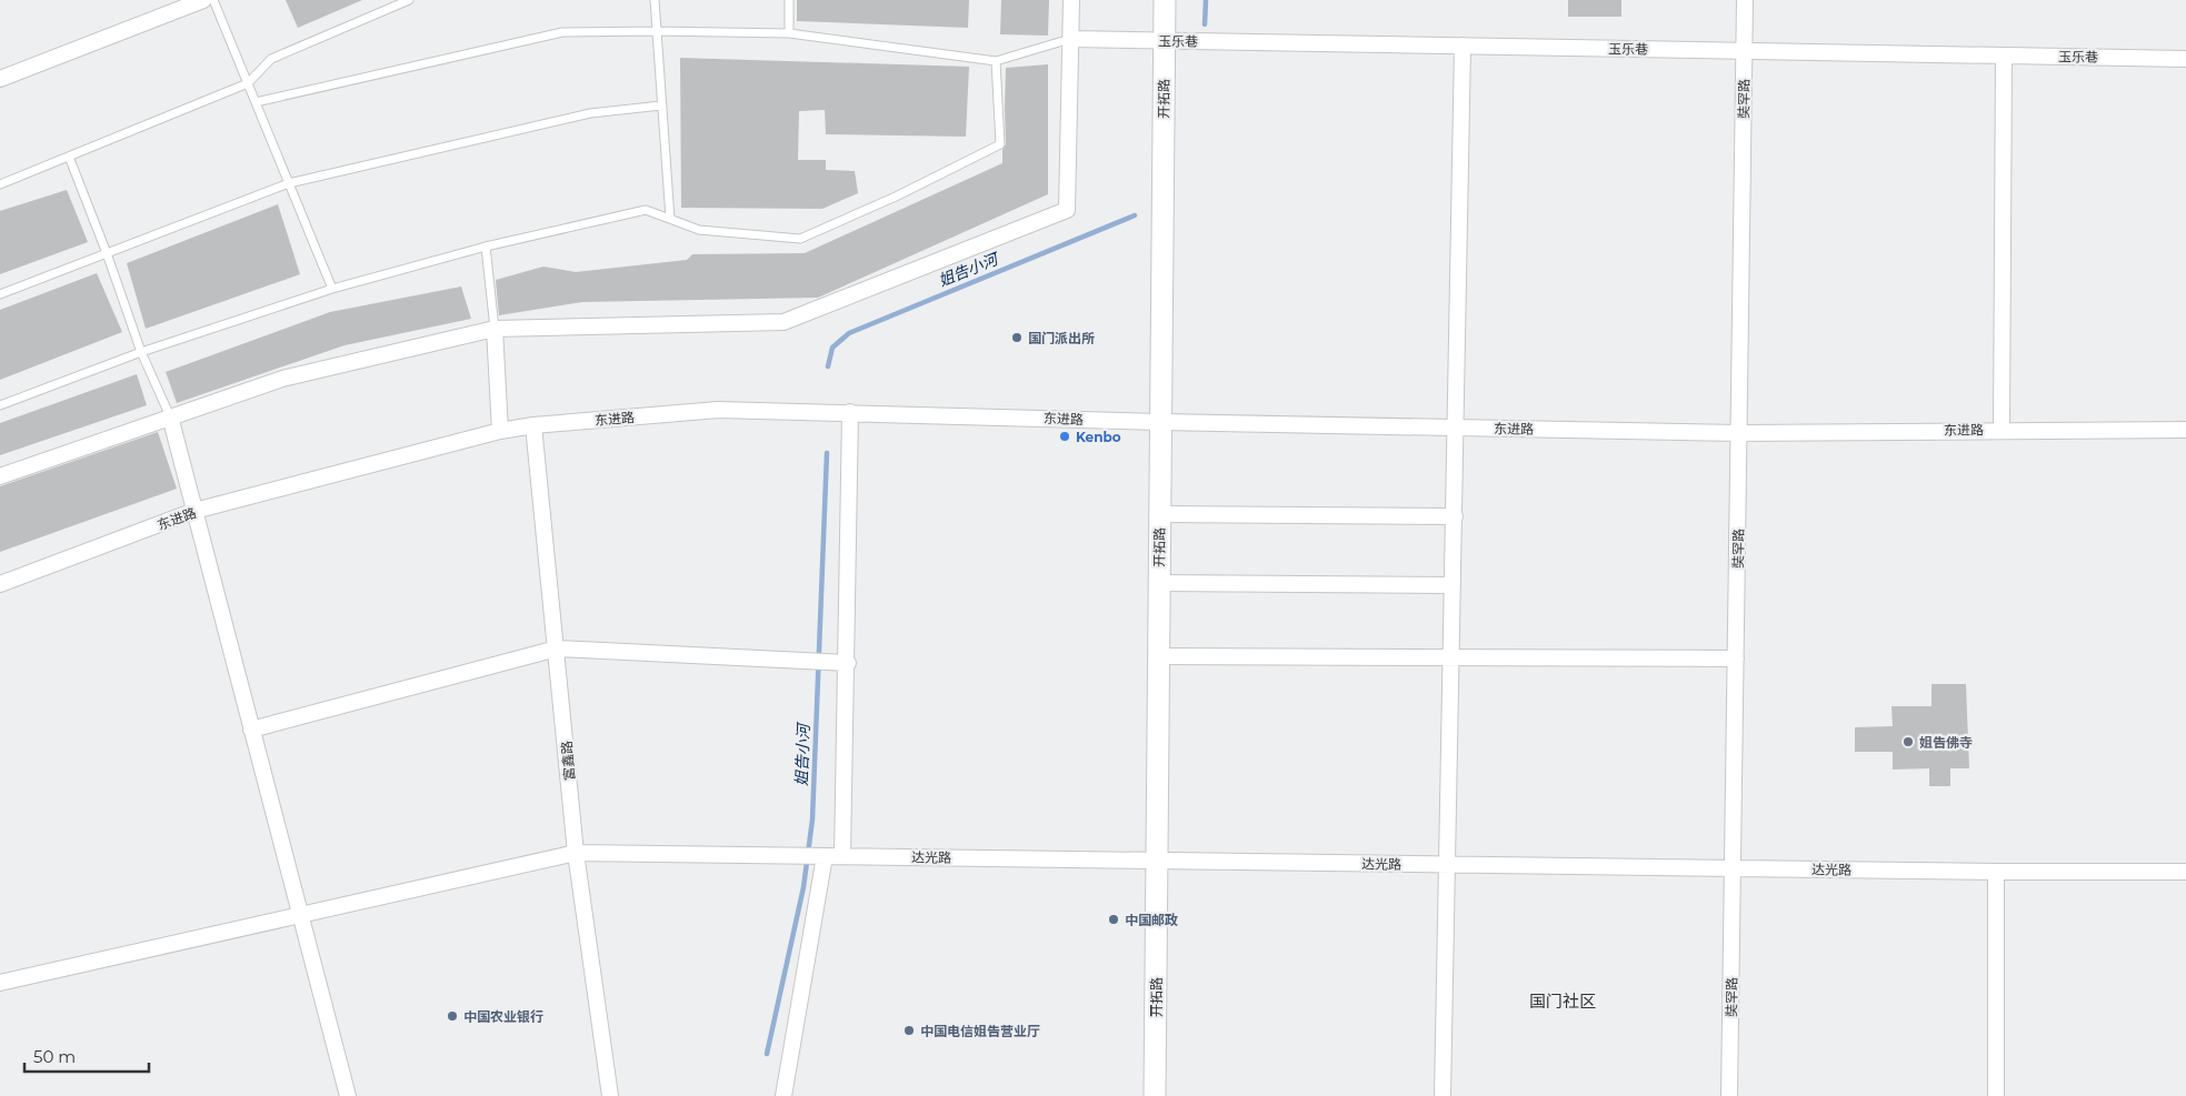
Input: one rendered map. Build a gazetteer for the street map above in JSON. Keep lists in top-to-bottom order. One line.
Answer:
{"streets":{"street":["玉乐巷","开拓路","奘罕路","东进路","富鑫路","达光路"]},"crossings":[["玉乐巷","开拓路"],["玉乐巷","奘罕路"],["开拓路","东进路"],["开拓路","达光路"],["奘罕路","东进路"],["奘罕路","达光路"],["东进路","富鑫路"],["富鑫路","达光路"]],"districts":["国门社区"],"water":["姐告小河"],"places":["国门派出所","Kenbo","姐告佛寺","中国邮政","中国农业银行","中国电信姐告营业厅"],"scale_bar":"50 m"}
